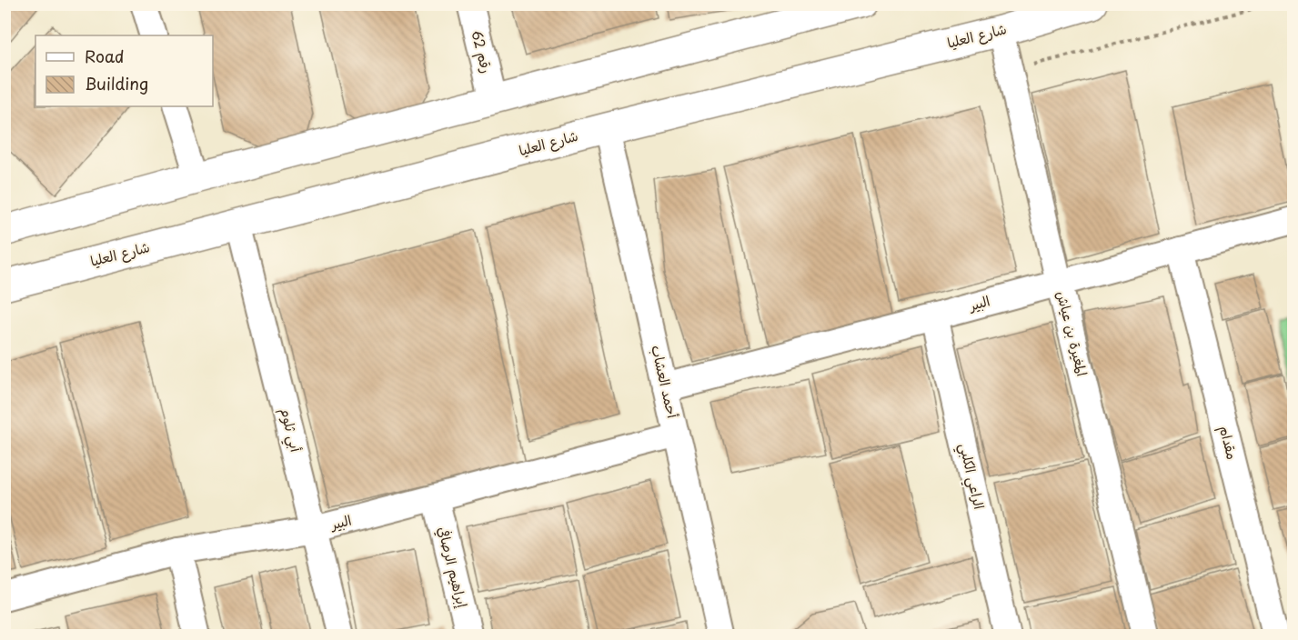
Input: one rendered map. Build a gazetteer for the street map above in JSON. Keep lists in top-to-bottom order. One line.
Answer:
{"streets":{"main road":["شارع العليا"],"street":["رقم 62","البير","المغيرة بن عياش","أحمد العشاب","أبي ثلوم","مقدام","الراعي الكلبي","إبراهيم الرصافي"]},"crossings":[["شارع العليا","المغيرة بن عياش"],["شارع العليا","أحمد العشاب"],["شارع العليا","أبي ثلوم"],["البير","المغيرة بن عياش"],["البير","أحمد العشاب"],["البير","أبي ثلوم"],["البير","مقدام"],["البير","الراعي الكلبي"],["البير","إبراهيم الرصافي"]],"legend":["Road","Building"]}
